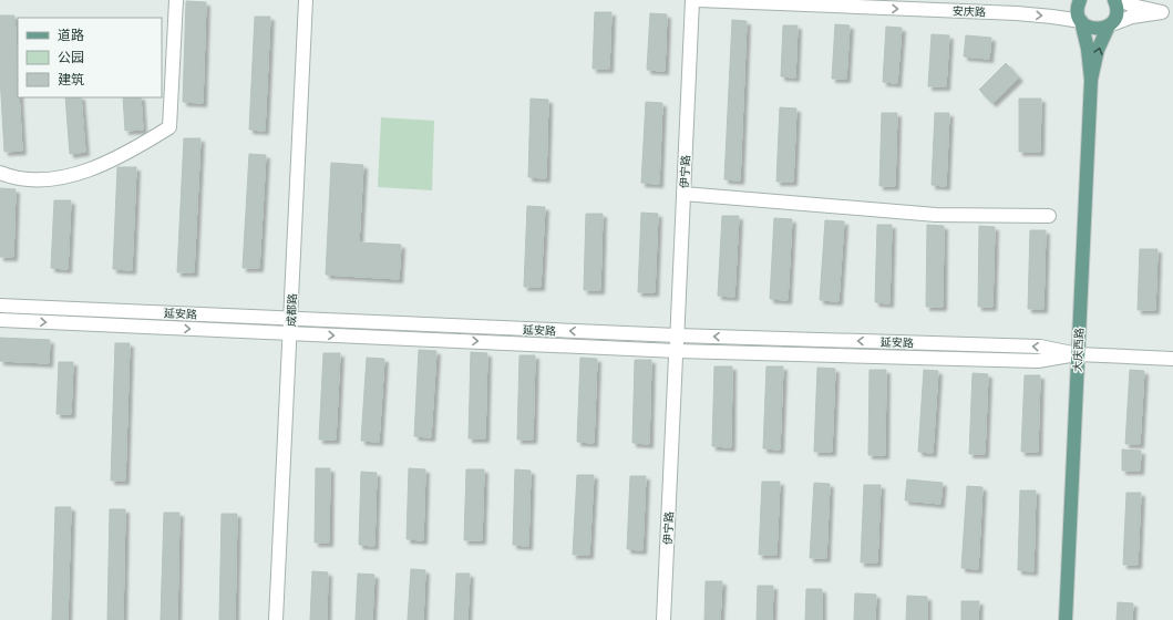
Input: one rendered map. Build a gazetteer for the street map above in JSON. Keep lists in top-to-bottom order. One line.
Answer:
{"streets":{"main road":["大庆西路"],"street":["安庆路","伊宁路","成都路","延安路"]},"crossings":[["伊宁路","延安路"],["成都路","延安路"],["延安路","大庆西路"]],"one_way":["安庆路"],"legend":["道路","公园","建筑"]}
